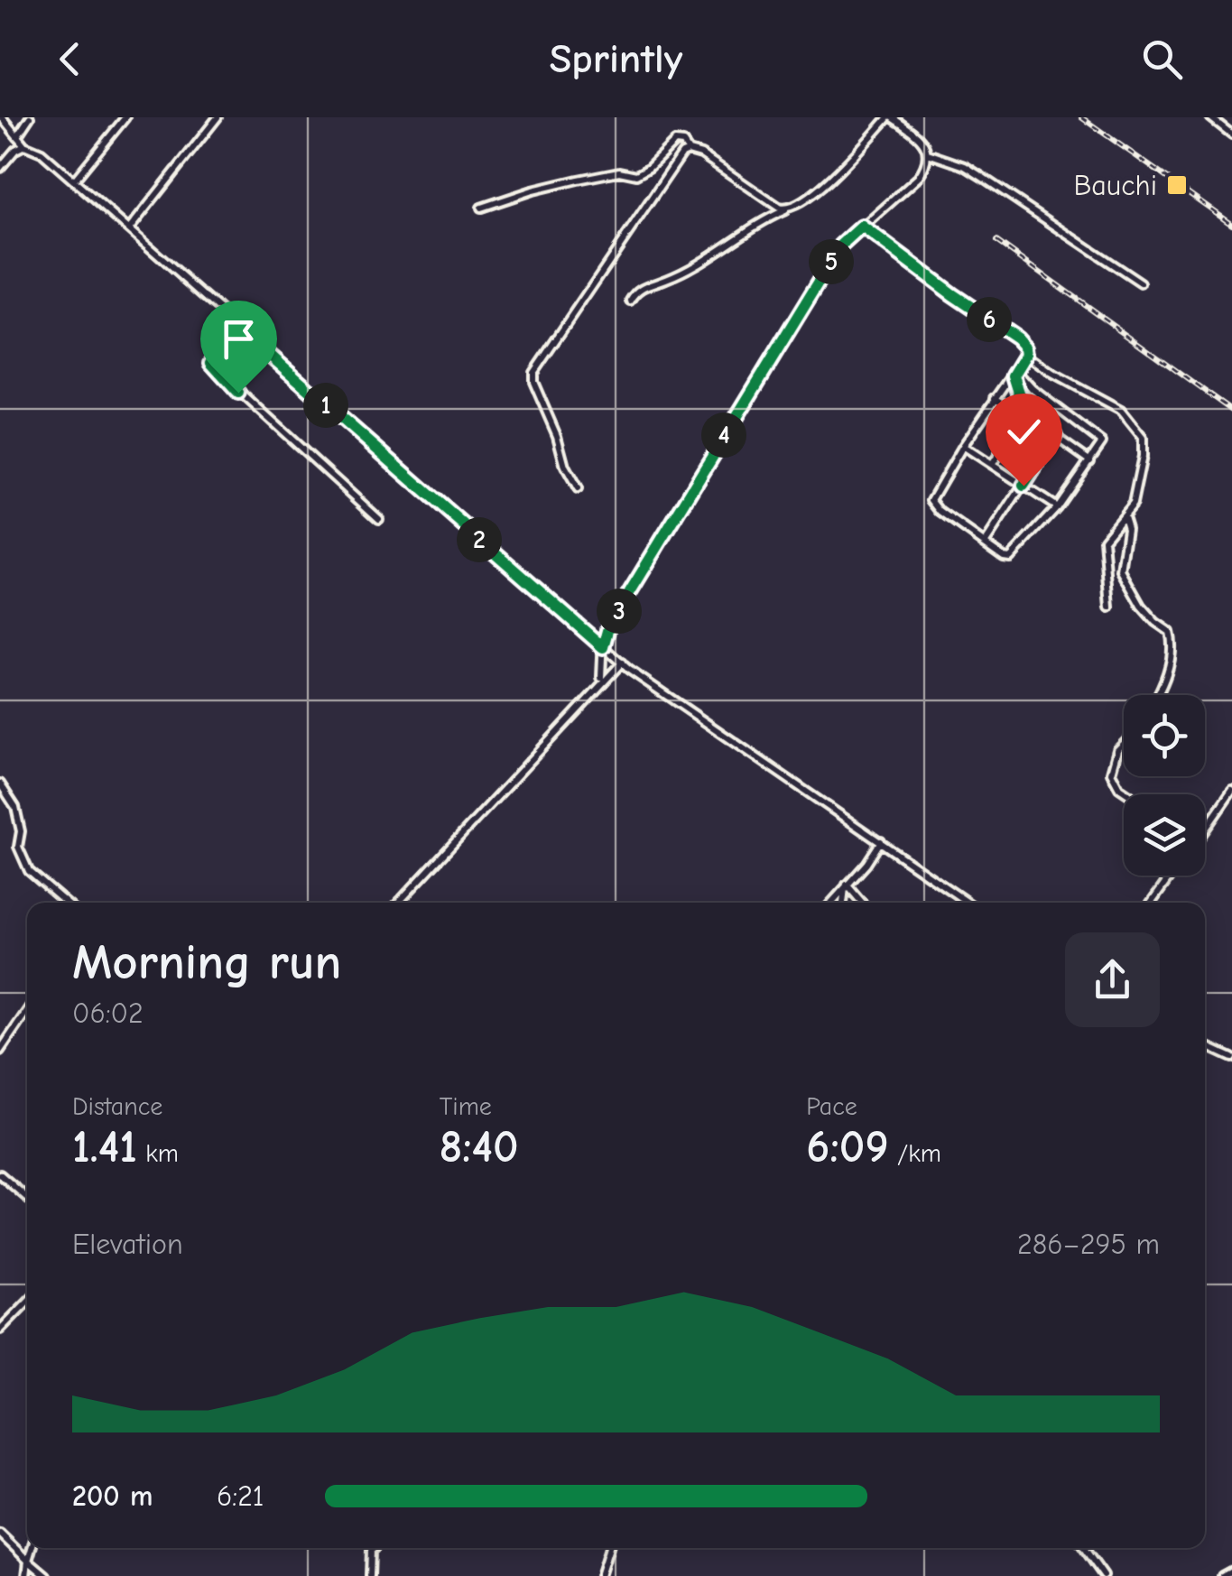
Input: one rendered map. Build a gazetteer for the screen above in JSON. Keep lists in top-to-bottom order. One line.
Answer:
{"places":{"transit":["Bauchi"]},"page":{"header":"Sprintly","pins":["5","6","1","4","2","3"],"heading":["Morning run","06:02"],"stats":[["Distance","1.41 km"],["Time","8:40"],["Pace","6:09 /km"]],"chart":["Elevation","286–295 m"],"list":[{"name":"200 m","note":"6:21"}]}}
